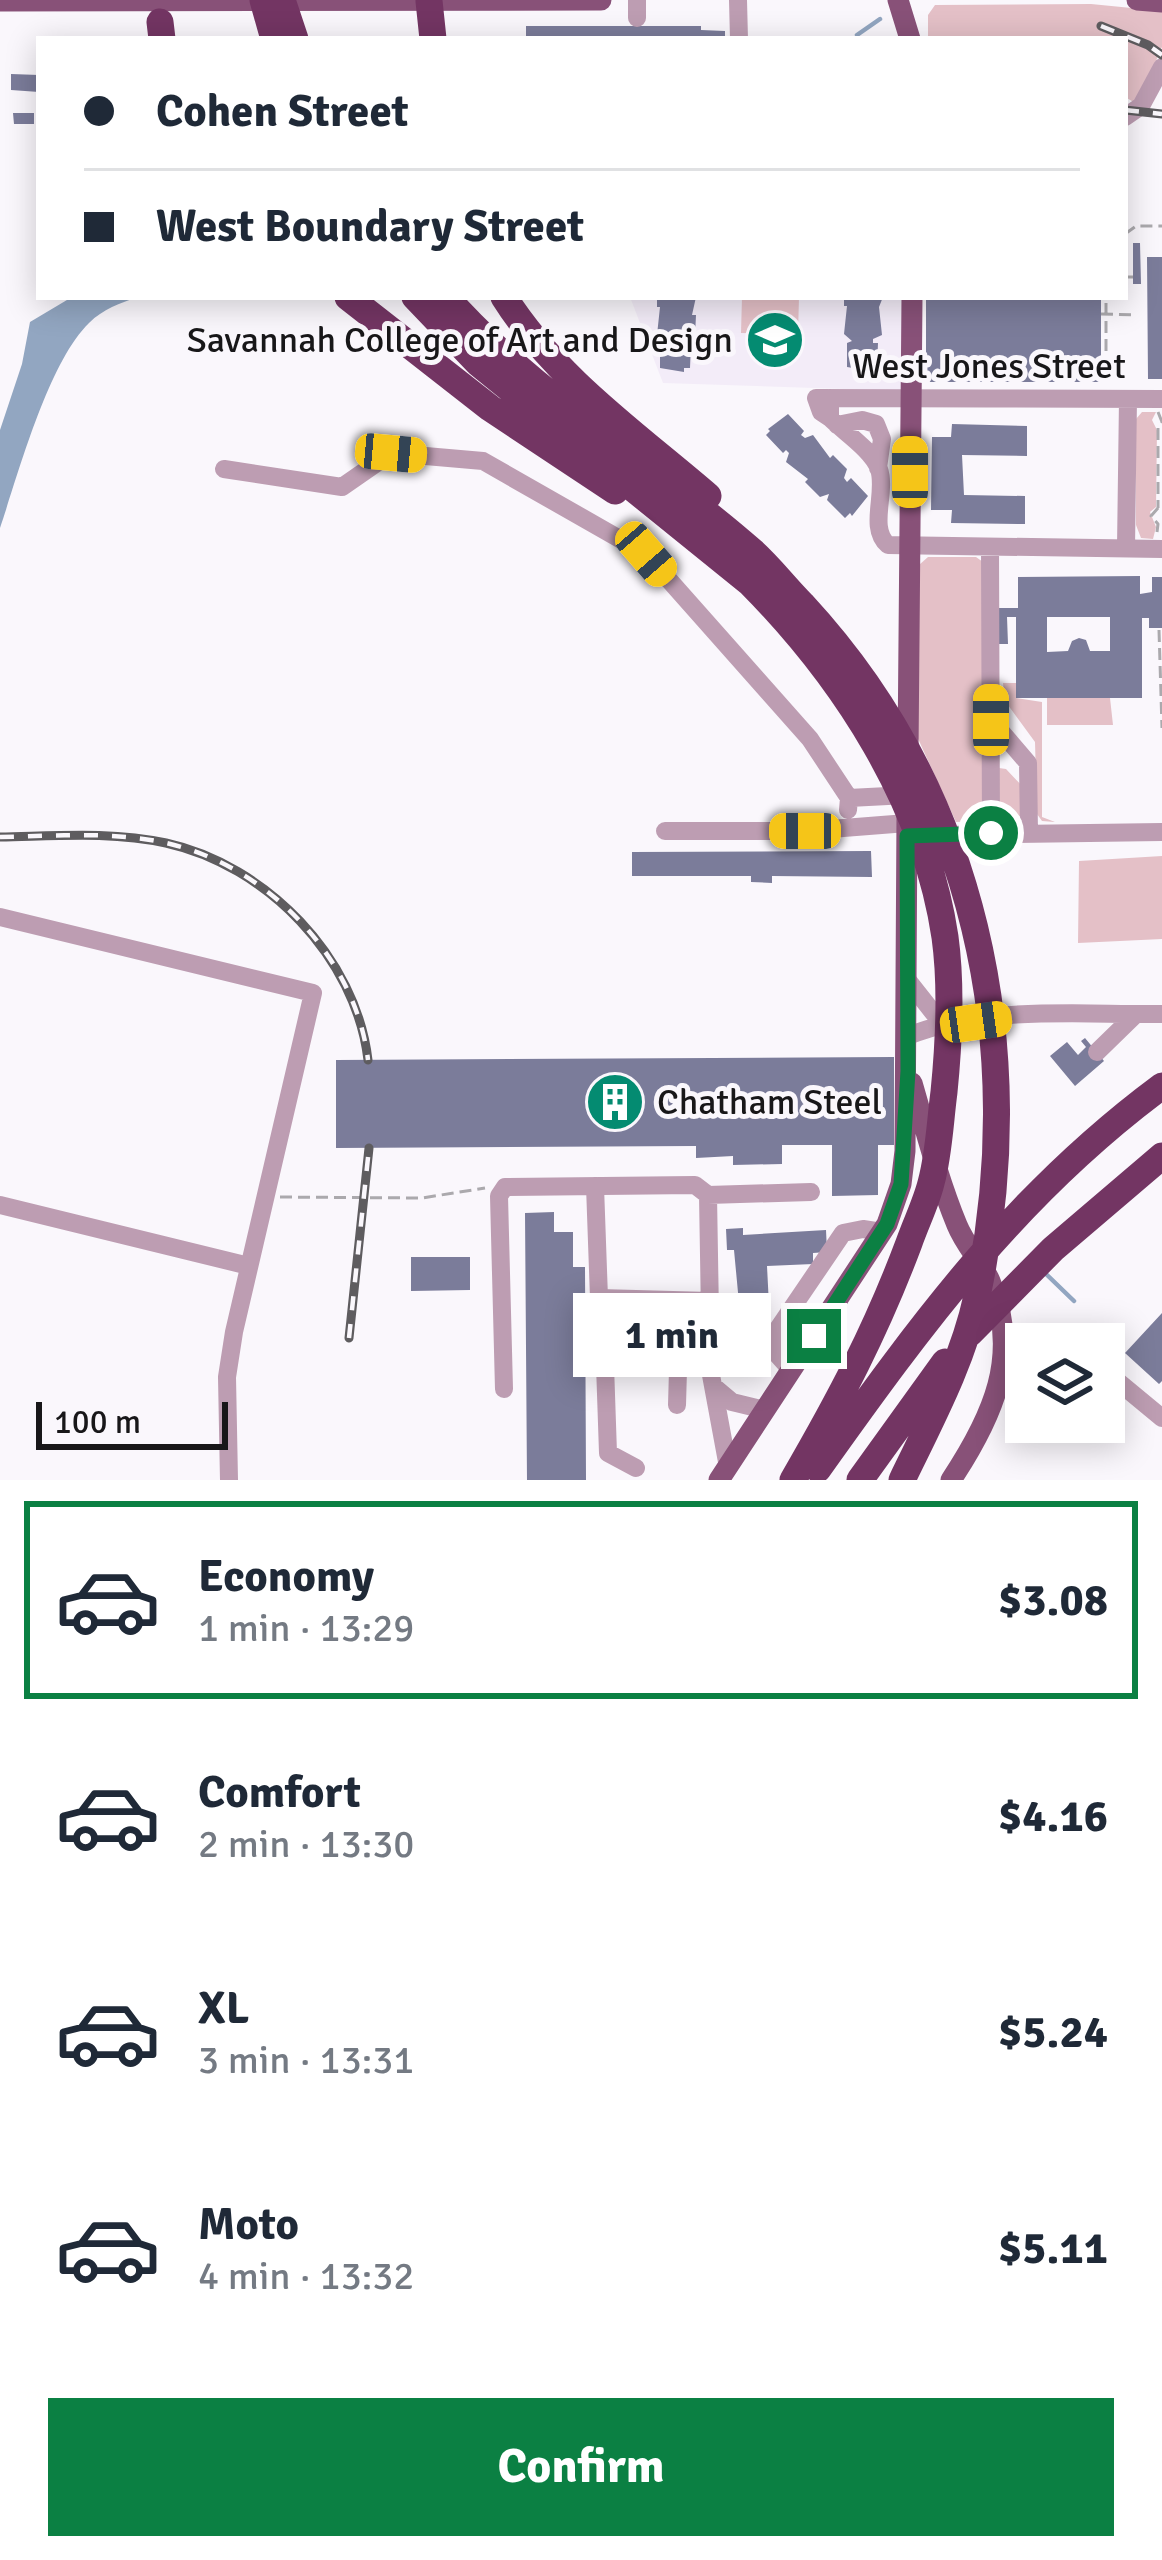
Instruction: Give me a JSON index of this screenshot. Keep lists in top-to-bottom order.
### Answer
{
  "streets": {
    "street": ["West Jones Street"]
  },
  "places": {
    "school or university": ["Savannah College of Art and Design"],
    "building": ["Chatham Steel"]
  },
  "scale_bar": "100 m",
  "page": {
    "banner": ["Cohen Street", "West Boundary Street"],
    "bubble": "1 min",
    "scale": "100 m",
    "list": [
      {
        "name": "Economy",
        "note": "1 min · 13:29",
        "value": "$3.08"
      },
      {
        "name": "Comfort",
        "note": "2 min · 13:30",
        "value": "$4.16"
      },
      {
        "name": "XL",
        "note": "3 min · 13:31",
        "value": "$5.24"
      },
      {
        "name": "Moto",
        "note": "4 min · 13:32",
        "value": "$5.11"
      }
    ],
    "buttons": "Confirm"
  }
}
